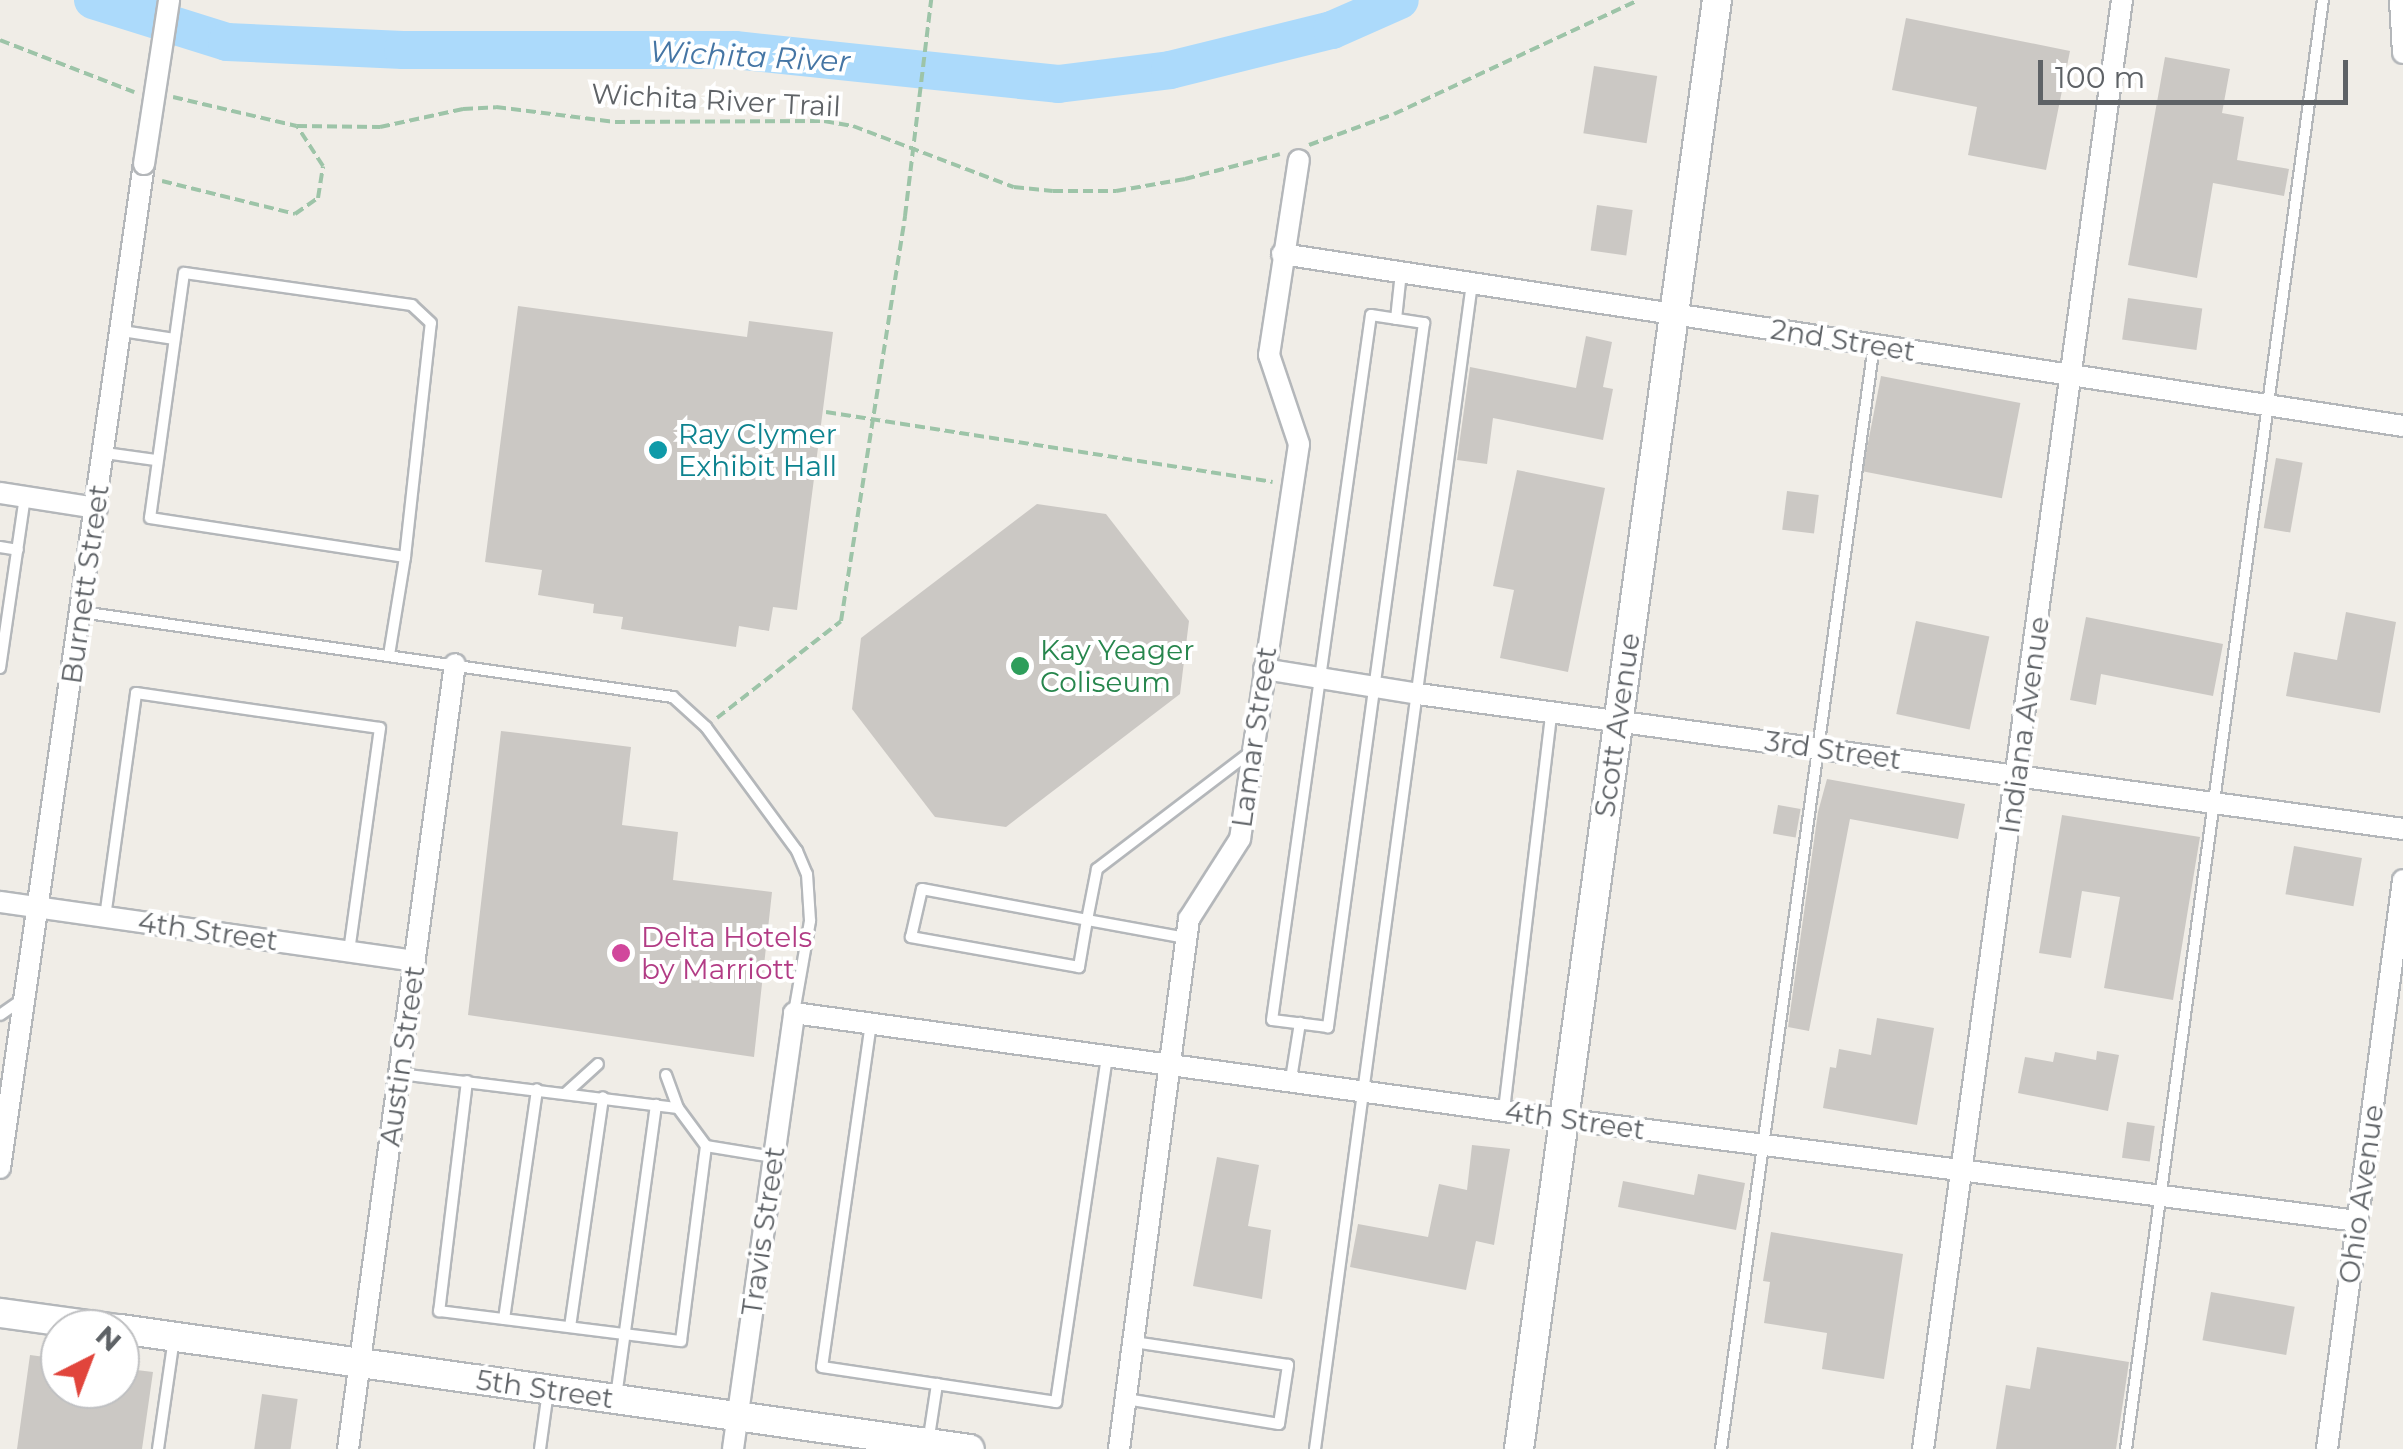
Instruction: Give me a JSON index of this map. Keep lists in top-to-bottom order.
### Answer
{
  "streets": {
    "main road": ["Scott Avenue", "5th Street"],
    "street": [
      "2nd Street",
      "Burnett Street",
      "Indiana Avenue",
      "Lamar Street",
      "3rd Street",
      "4th Street",
      "Austin Street",
      "Ohio Avenue",
      "Travis Street"
    ],
    "path": ["Wichita River Trail"]
  },
  "crossings": [
    ["Wichita River Trail", "Lamar Street"],
    ["2nd Street", "Scott Avenue"],
    ["2nd Street", "Indiana Avenue"],
    ["2nd Street", "Lamar Street"],
    ["Burnett Street", "4th Street"],
    ["Scott Avenue", "3rd Street"],
    ["Scott Avenue", "4th Street"],
    ["Indiana Avenue", "3rd Street"],
    ["Indiana Avenue", "4th Street"],
    ["Lamar Street", "3rd Street"],
    ["Lamar Street", "4th Street"],
    ["4th Street", "Austin Street"],
    ["4th Street", "Ohio Avenue"],
    ["4th Street", "Travis Street"],
    ["Austin Street", "5th Street"],
    ["Travis Street", "5th Street"]
  ],
  "water": ["Wichita River"],
  "places": ["Ray Clymer Exhibit Hall", "Kay Yeager Coliseum", "Delta Hotels by Marriott"],
  "scale_bar": "100 m",
  "north": "top right"
}
